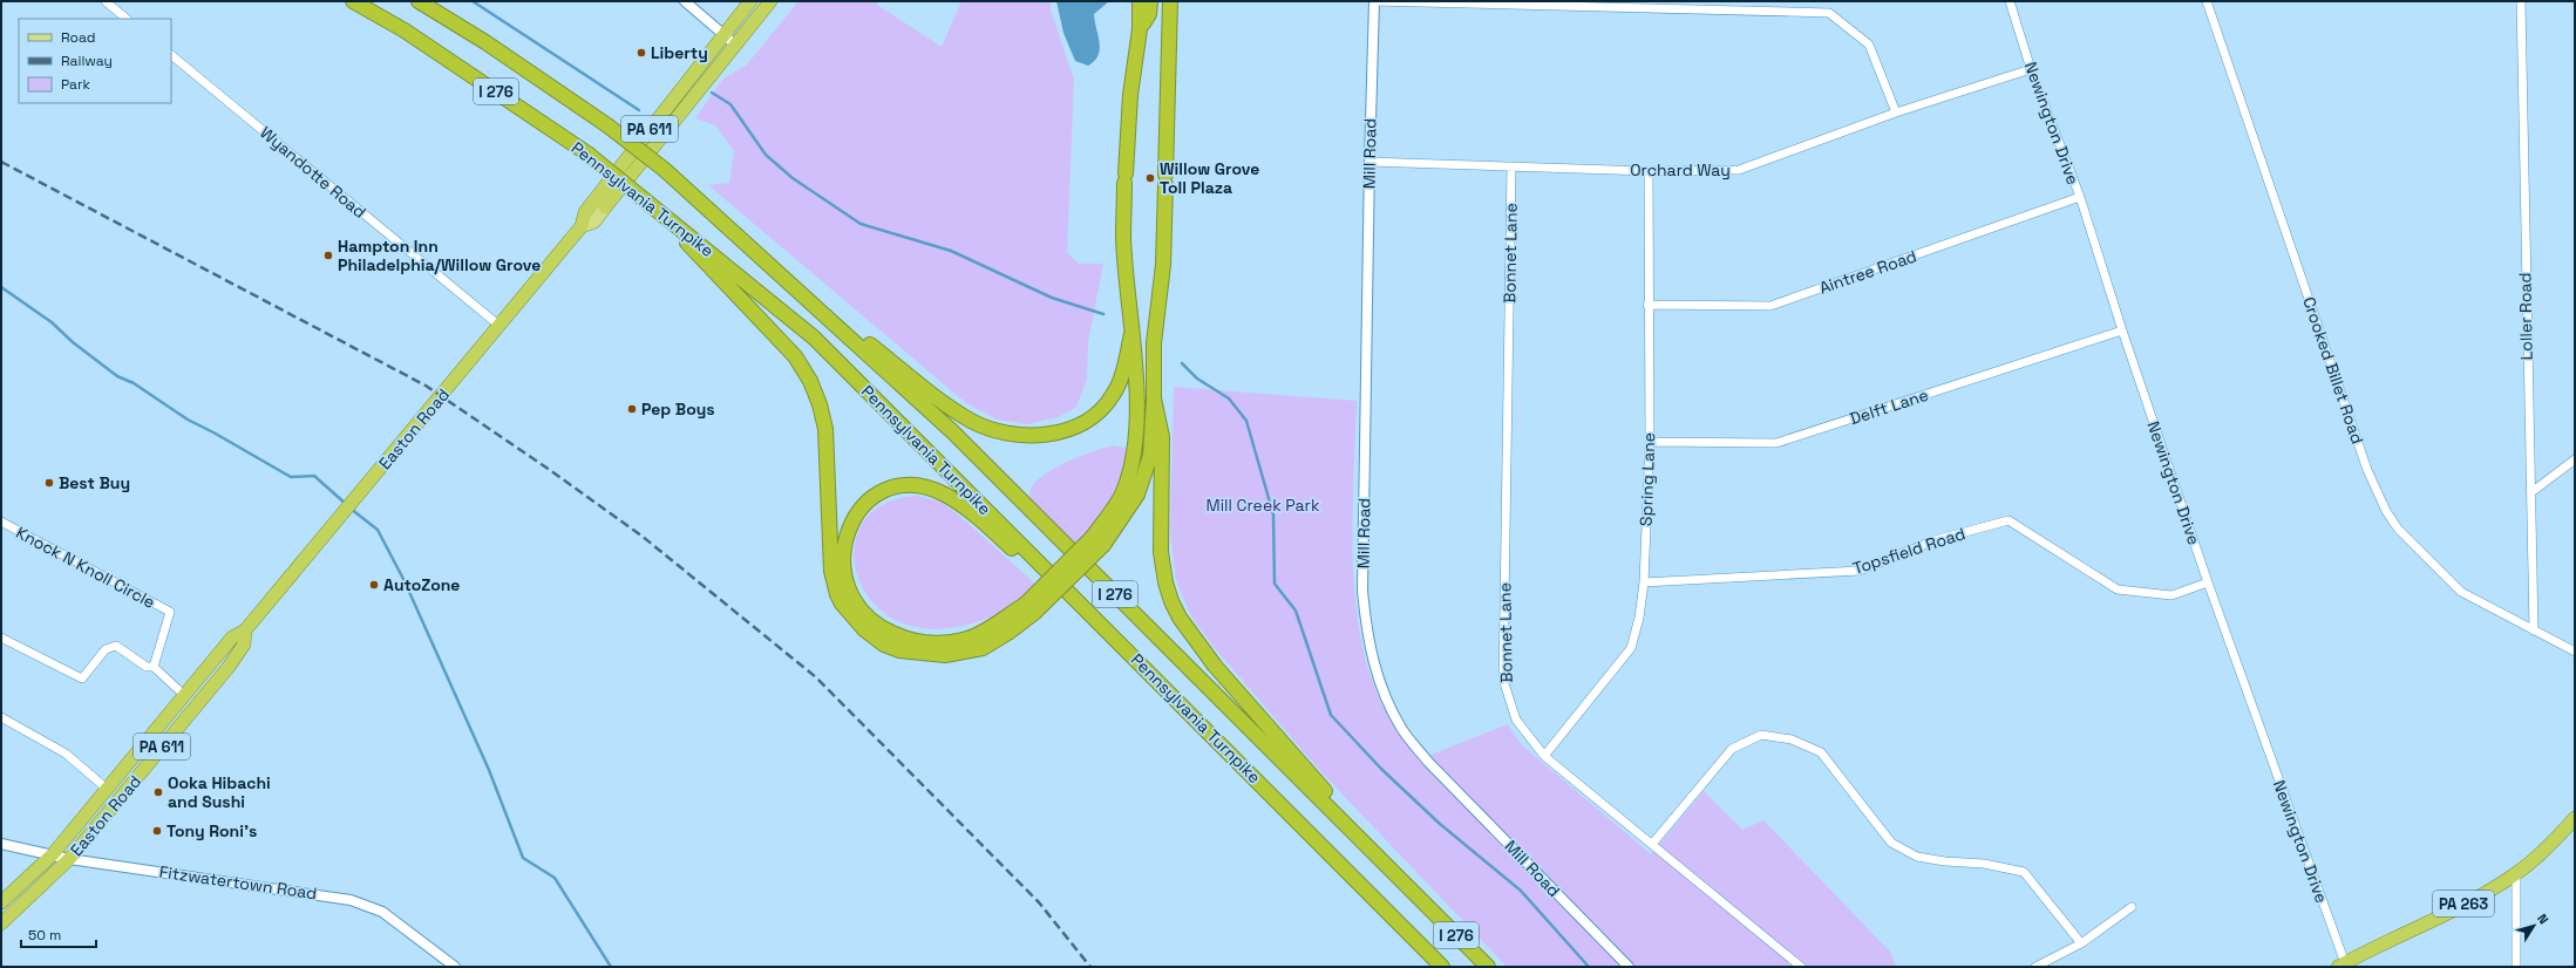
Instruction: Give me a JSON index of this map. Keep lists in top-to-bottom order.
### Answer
{
  "streets": {
    "highway": [
      "I 276",
      "PA 611",
      "Pennsylvania Turnpike",
      "Easton Road",
      "PA 263"
    ],
    "street": [
      "Newington Drive",
      "Mill Road",
      "Orchard Way",
      "Wyandotte Road",
      "Bonnet Lane",
      "Aintree Road",
      "Loller Road",
      "Crooked Billet Road",
      "Delft Lane",
      "Spring Lane",
      "Topsfield Road",
      "Knock N Knoll Circle",
      "Fitzwatertown Road"
    ]
  },
  "crossings": [
    ["Newington Drive", "Orchard Way"],
    ["Newington Drive", "Aintree Road"],
    ["Newington Drive", "Delft Lane"],
    ["Newington Drive", "Topsfield Road"],
    ["Newington Drive", "PA 263"],
    ["Mill Road", "Orchard Way"],
    ["Orchard Way", "Bonnet Lane"],
    ["Orchard Way", "Spring Lane"],
    ["Wyandotte Road", "Easton Road"],
    ["Bonnet Lane", "Spring Lane"],
    ["Aintree Road", "Spring Lane"],
    ["Loller Road", "Crooked Billet Road"],
    ["Delft Lane", "Spring Lane"],
    ["Easton Road", "Fitzwatertown Road"],
    ["Spring Lane", "Topsfield Road"]
  ],
  "parks": ["Mill Creek Park"],
  "places": [
    "Liberty",
    "Willow Grove Toll Plaza",
    "Hampton Inn Philadelphia/Willow Grove",
    "Pep Boys",
    "Best Buy",
    "AutoZone",
    "Ooka Hibachi and Sushi",
    "Tony Roni's"
  ],
  "legend": ["Road", "Railway", "Park"],
  "scale_bar": "50 m",
  "north": "top right"
}
